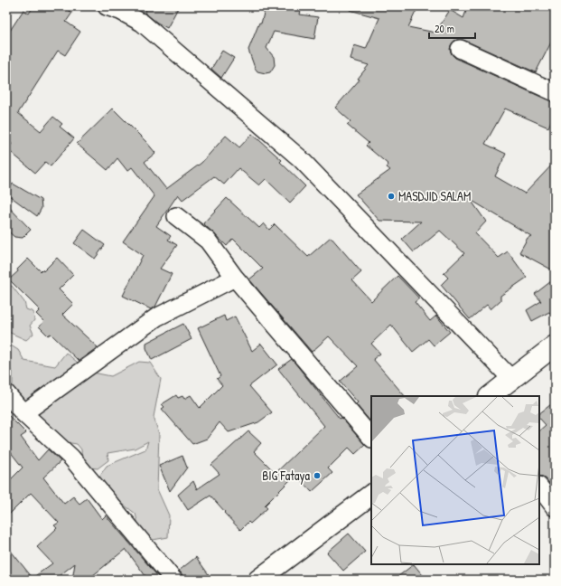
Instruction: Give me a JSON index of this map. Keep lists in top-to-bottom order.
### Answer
{
  "places": ["MASDJID SALAM", "BIG Fataya"],
  "scale_bar": "20 m"
}
